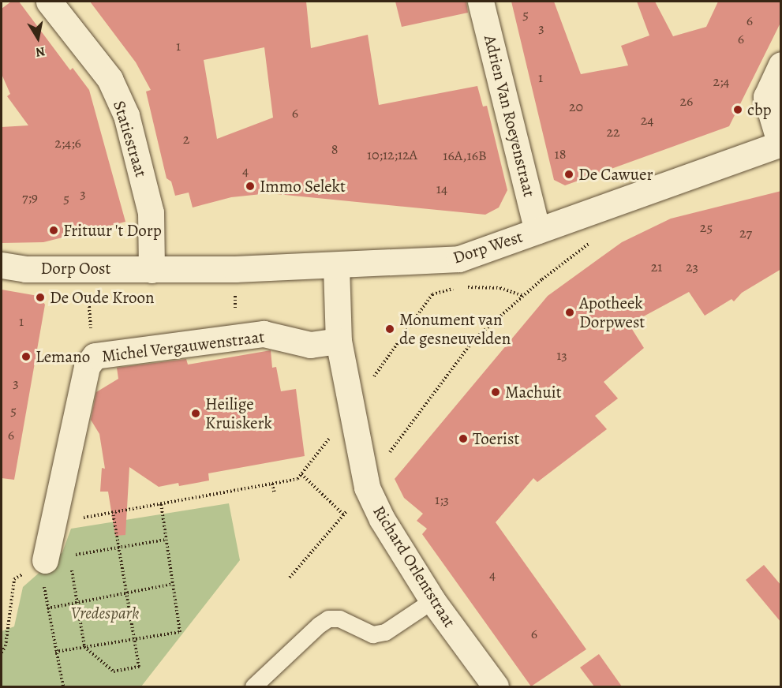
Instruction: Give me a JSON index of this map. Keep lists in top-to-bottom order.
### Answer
{
  "streets": {
    "street": [
      "Adrien Van Roeyenstraat",
      "Statiestraat",
      "Dorp West",
      "Dorp Oost",
      "Michel Vergauwenstraat",
      "Richard Orlentstraat"
    ]
  },
  "crossings": [
    ["Adrien Van Roeyenstraat", "Dorp West"],
    ["Statiestraat", "Dorp West"],
    ["Statiestraat", "Dorp Oost"],
    ["Dorp West", "Dorp Oost"],
    ["Dorp West", "Richard Orlentstraat"],
    ["Michel Vergauwenstraat", "Richard Orlentstraat"]
  ],
  "parks": ["Vredespark"],
  "places": [
    "cbp",
    "De Cawuer",
    "Immo Selekt",
    "Frituur 't Dorp",
    "De Oude Kroon",
    "Apotheek Dorpwest",
    "Monument van de gesneuvelden",
    "Lemano",
    "Machuit",
    "Heilige Kruiskerk",
    "Toerist"
  ],
  "house_numbers": [
    "5",
    "6",
    "3",
    "6",
    "1",
    "1",
    "2;4",
    "26",
    "20",
    "6",
    "24",
    "22",
    "2",
    "2;4;6",
    "8",
    "18",
    "10;12;12A",
    "16A,16B",
    "4",
    "14",
    "3",
    "7;9",
    "5",
    "25",
    "27",
    "21",
    "23",
    "1",
    "13",
    "3",
    "5",
    "6",
    "1;3",
    "4",
    "6"
  ],
  "north": "bottom"
}
